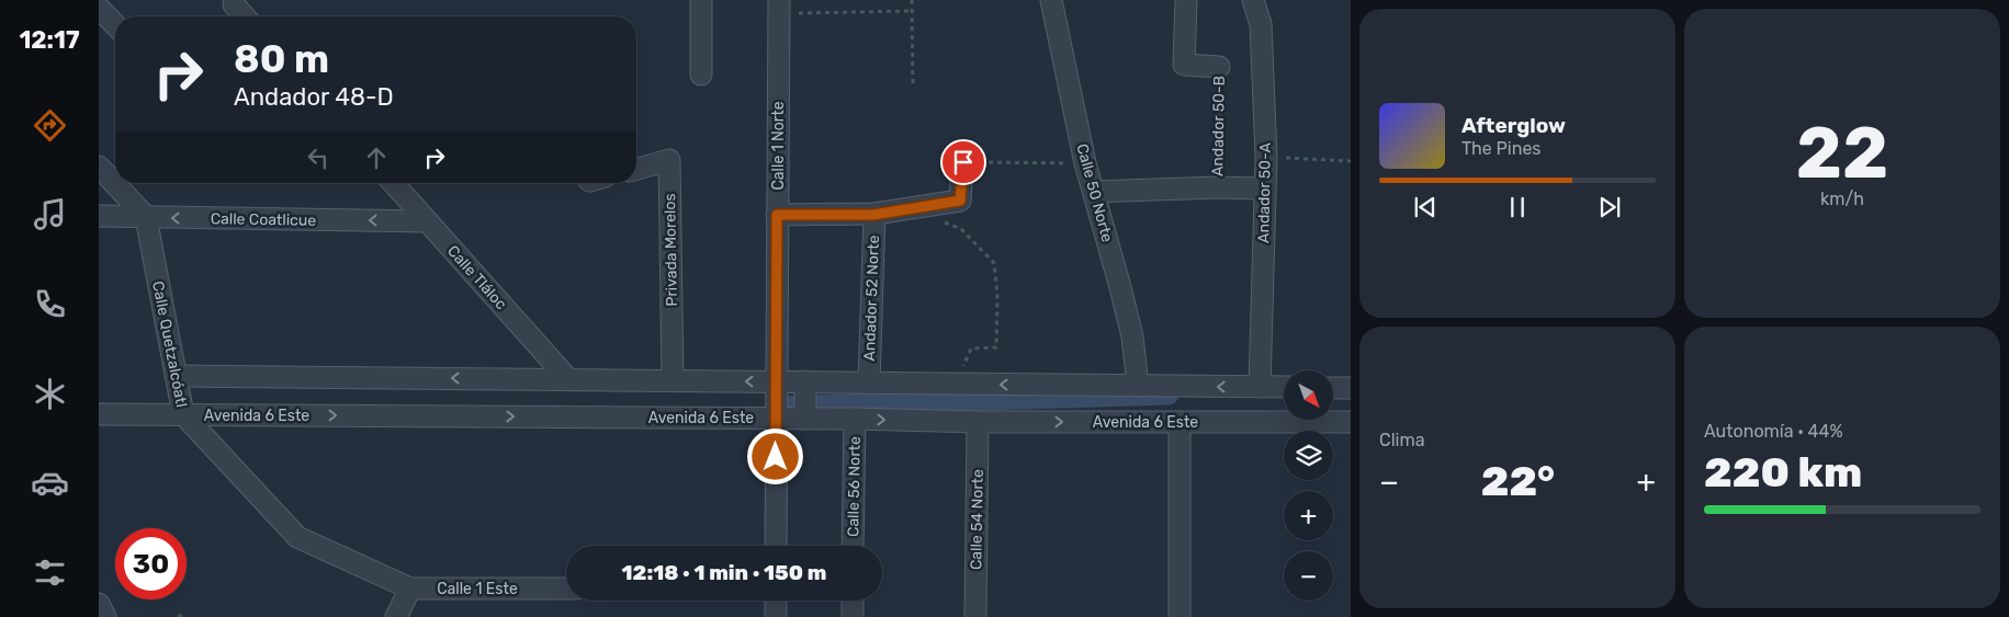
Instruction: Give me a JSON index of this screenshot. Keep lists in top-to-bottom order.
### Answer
{
  "streets": {
    "street": [
      "Andador 50-B",
      "Calle 1 Norte",
      "Calle 50 Norte",
      "Andador 50-A",
      "Calle Coatlicue",
      "Privada Morelos",
      "Calle Tláloc",
      "Andador 52 Norte",
      "Calle Quetzalcóatl",
      "Avenida 6 Este",
      "Calle 56 Norte",
      "Calle 54 Norte",
      "Calle 1 Este"
    ]
  },
  "crossings": [
    ["Calle 1 Norte", "Avenida 6 Este"],
    ["Calle Coatlicue", "Calle Tláloc"],
    ["Calle Coatlicue", "Calle Quetzalcóatl"],
    ["Calle Quetzalcóatl", "Avenida 6 Este"],
    ["Calle Quetzalcóatl", "Calle 1 Este"],
    ["Avenida 6 Este", "Calle 56 Norte"],
    ["Avenida 6 Este", "Calle 54 Norte"]
  ],
  "north": "bottom right",
  "page": {
    "tabs": "12:17",
    "tile": [
      ["22", "km/h"],
      "Clima",
      ["Autonomía · 44%", "220 km"]
    ],
    "turn": ["80 m", "Andador 48-D"],
    "song": ["Afterglow", "The Pines"],
    "map_buttons": ["+", "−"],
    "heat": ["−", "22°", "+"],
    "limit": "30",
    "trip": "12:18 · 1 min · 150 m"
  }
}
